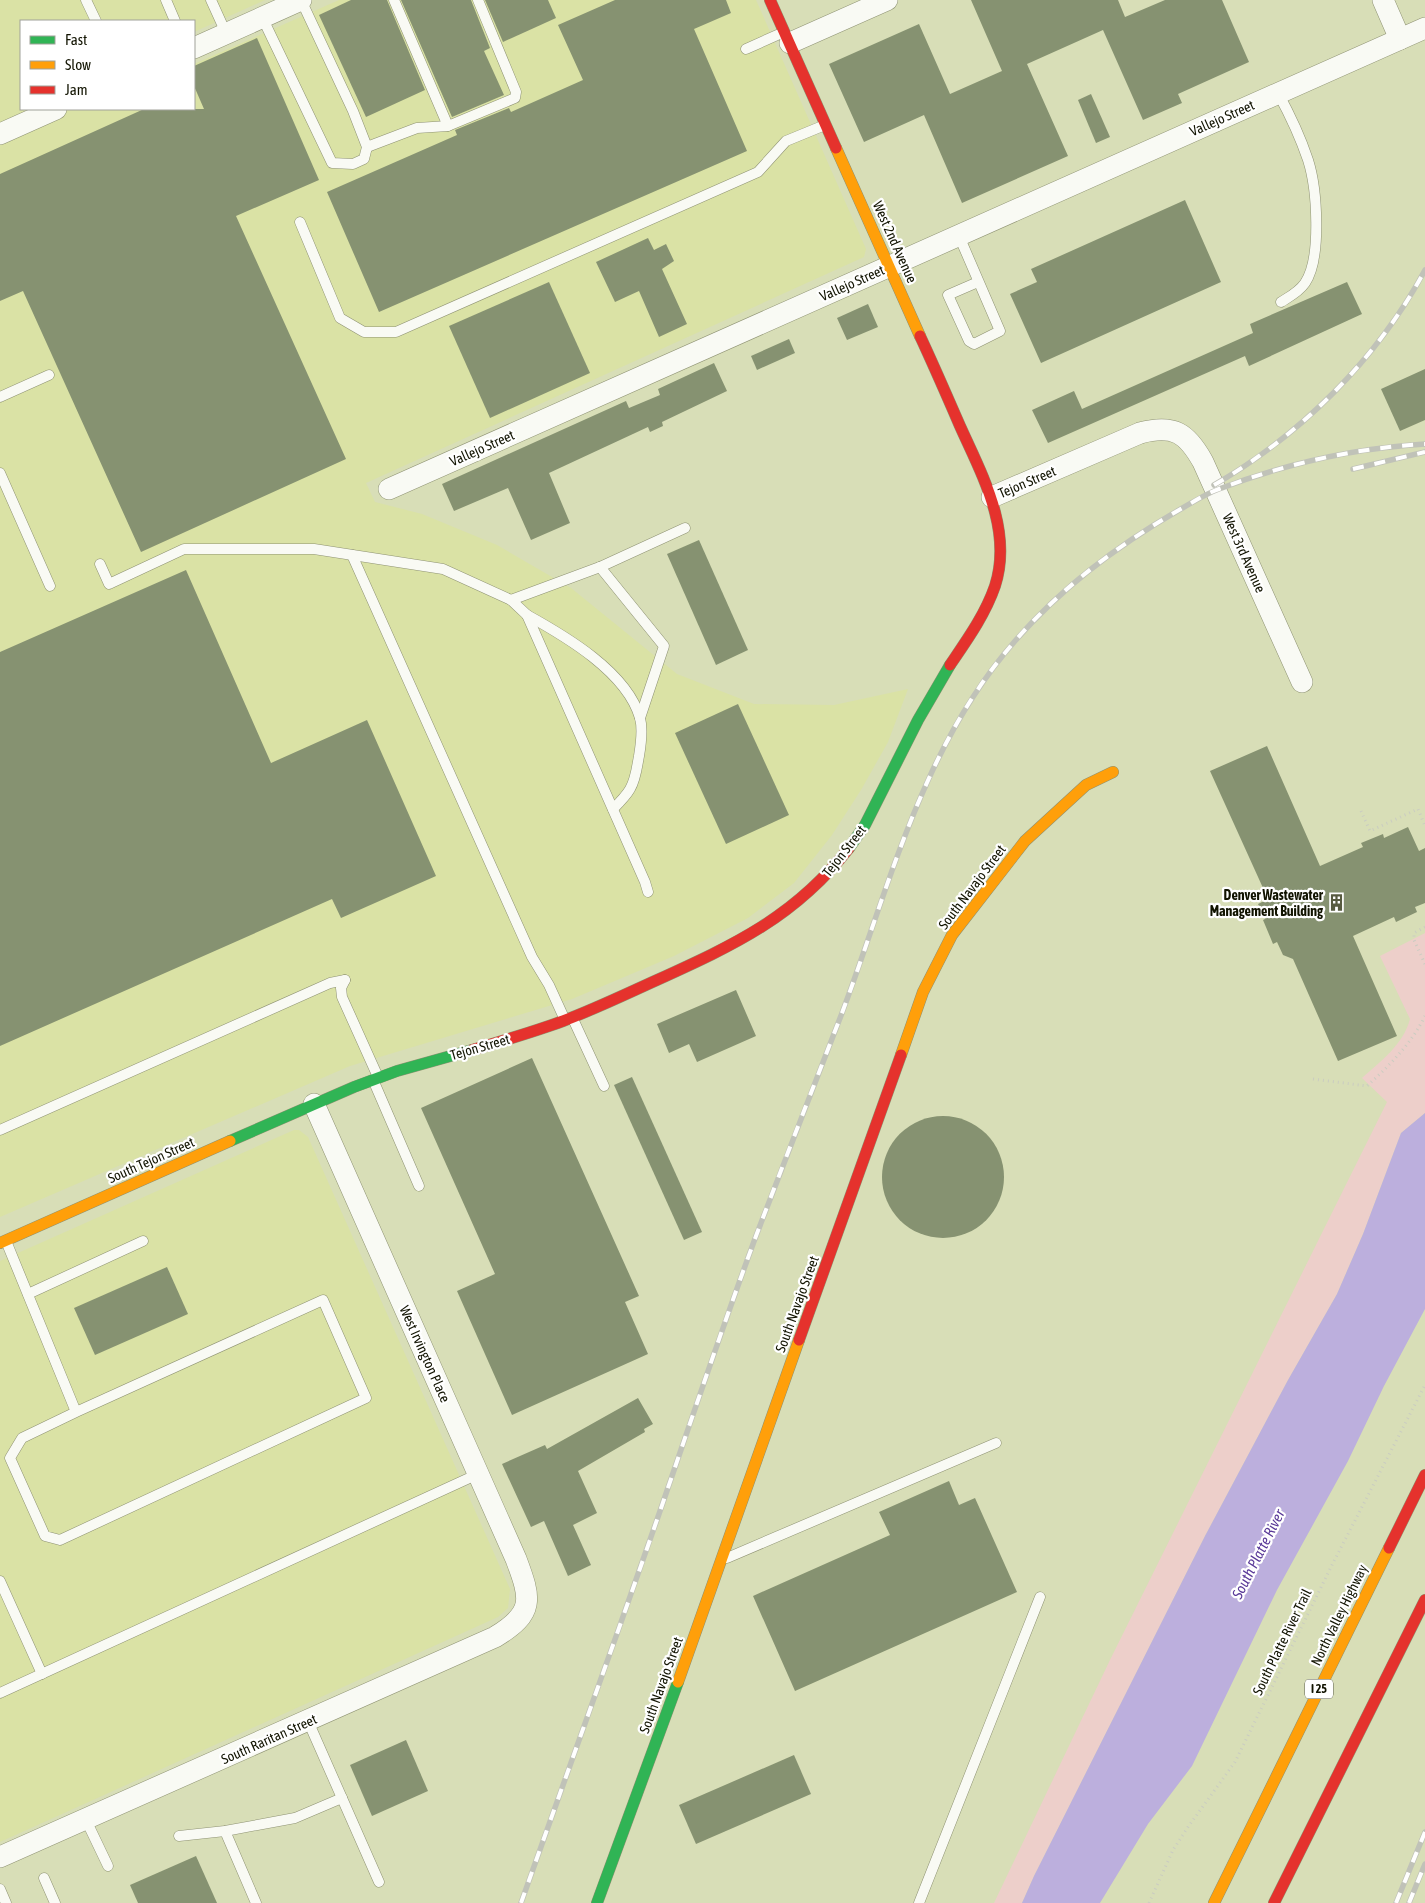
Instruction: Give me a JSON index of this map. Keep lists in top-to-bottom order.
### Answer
{
  "streets": {
    "main road": [
      "West 2nd Avenue",
      "Tejon Street",
      "South Navajo Street",
      "South Tejon Street",
      "North Valley Highway",
      "I 25"
    ],
    "street": [
      "Vallejo Street",
      "West 3rd Avenue",
      "West Irvington Place",
      "South Raritan Street"
    ],
    "path": ["South Platte River Trail"]
  },
  "crossings": [
    ["Vallejo Street", "West 2nd Avenue"],
    ["West 2nd Avenue", "Tejon Street"],
    ["Tejon Street", "West 3rd Avenue"],
    ["Tejon Street", "South Tejon Street"],
    ["Tejon Street", "West Irvington Place"],
    ["South Tejon Street", "West Irvington Place"],
    ["West Irvington Place", "South Raritan Street"]
  ],
  "water": ["South Platte River"],
  "places": {
    "building": ["Denver Wastewater Management Building"]
  },
  "legend": ["Fast", "Slow", "Jam"]
}
